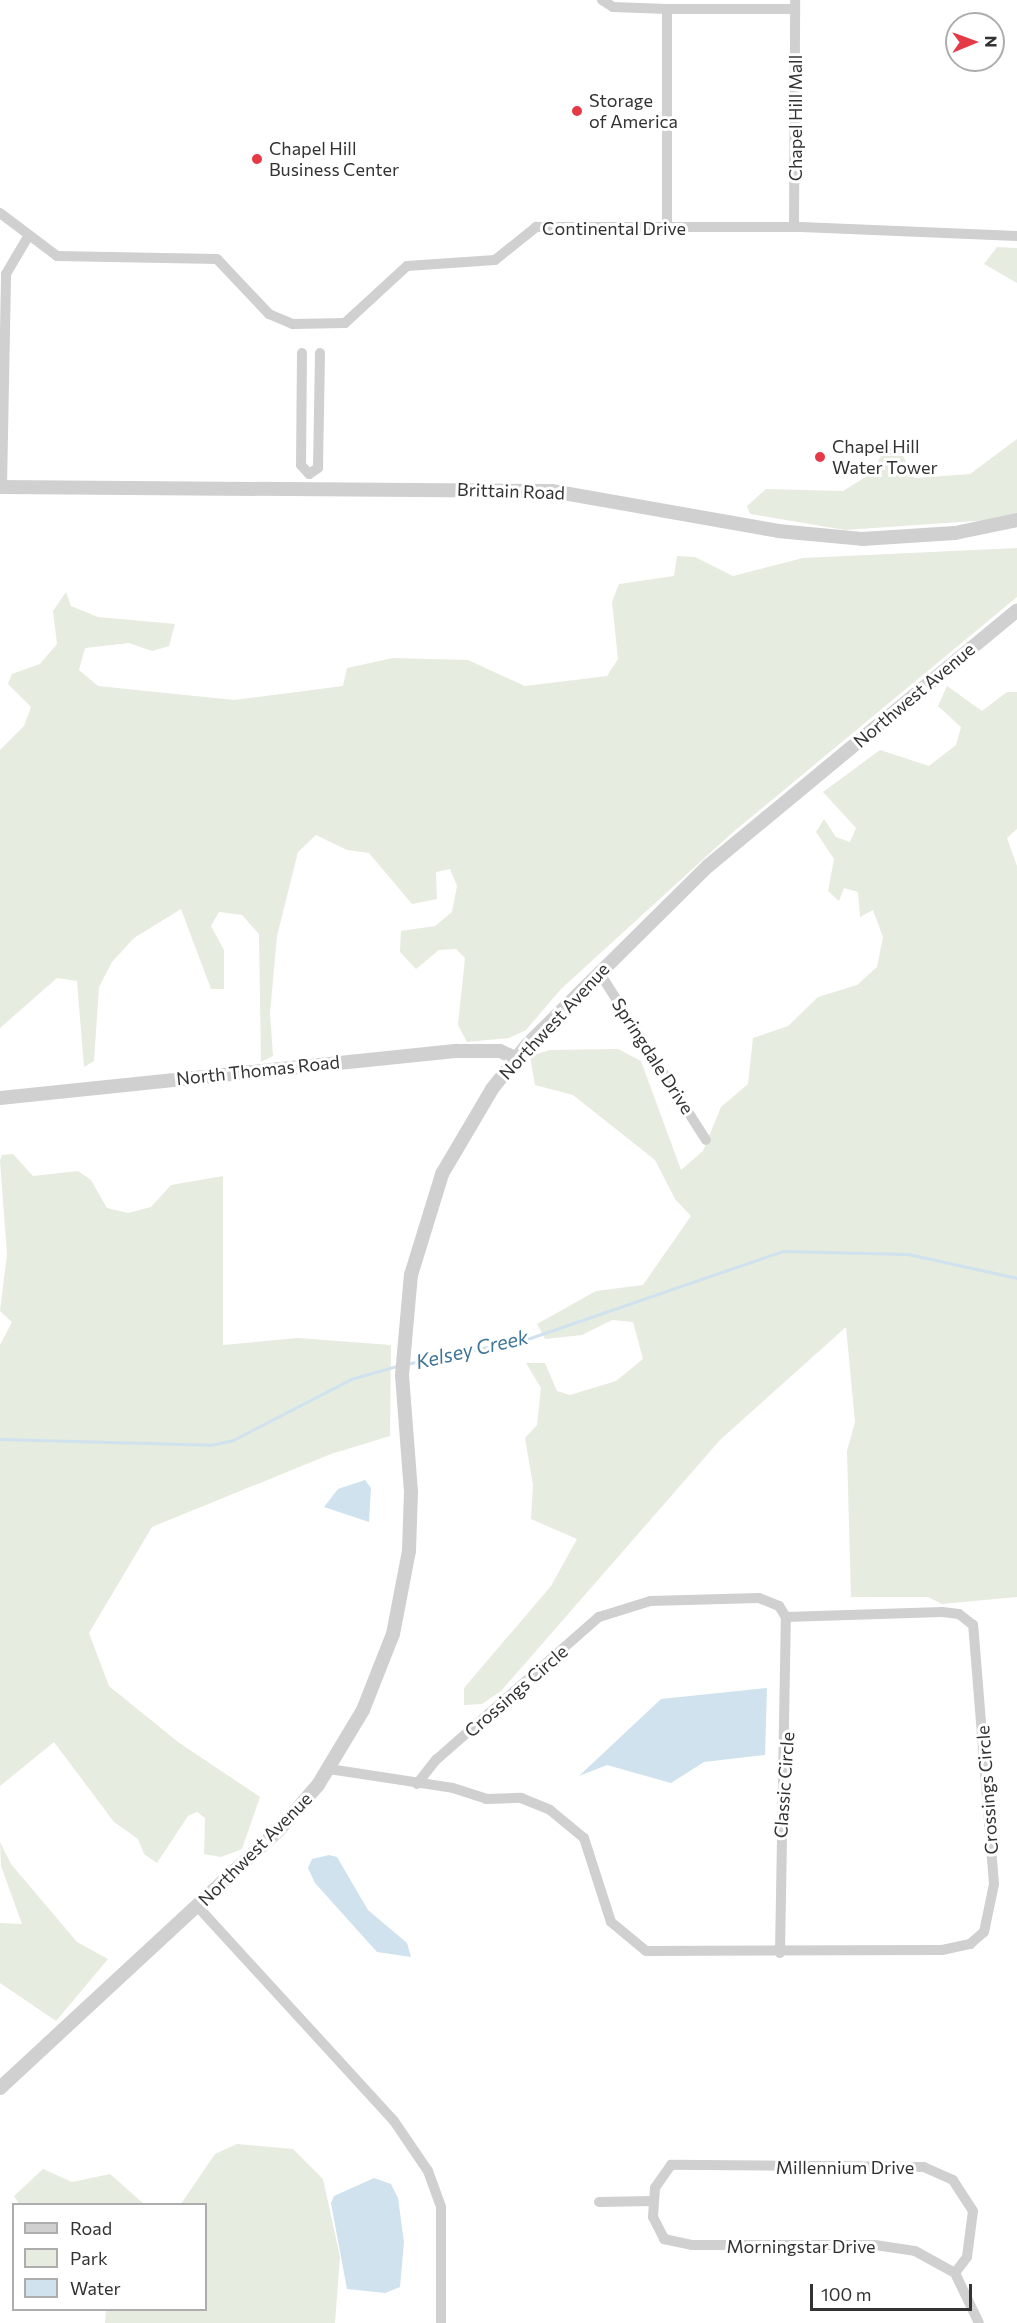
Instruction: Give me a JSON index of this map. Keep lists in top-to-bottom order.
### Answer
{
  "streets": {
    "street": [
      "Chapel Hill Mall",
      "Continental Drive",
      "Brittain Road",
      "Northwest Avenue",
      "Springdale Drive",
      "North Thomas Road",
      "Crossings Circle",
      "Classic Circle",
      "Millennium Drive",
      "Morningstar Drive"
    ]
  },
  "crossings": [
    ["Chapel Hill Mall", "Continental Drive"],
    ["Northwest Avenue", "Springdale Drive"],
    ["Northwest Avenue", "North Thomas Road"],
    ["Northwest Avenue", "Crossings Circle"],
    ["Crossings Circle", "Classic Circle"],
    ["Millennium Drive", "Morningstar Drive"]
  ],
  "water": ["Kelsey Creek"],
  "places": ["Storage of America", "Chapel Hill Business Center", "Chapel Hill Water Tower"],
  "legend": ["Road", "Park", "Water"],
  "scale_bar": "100 m",
  "north": "right"
}
